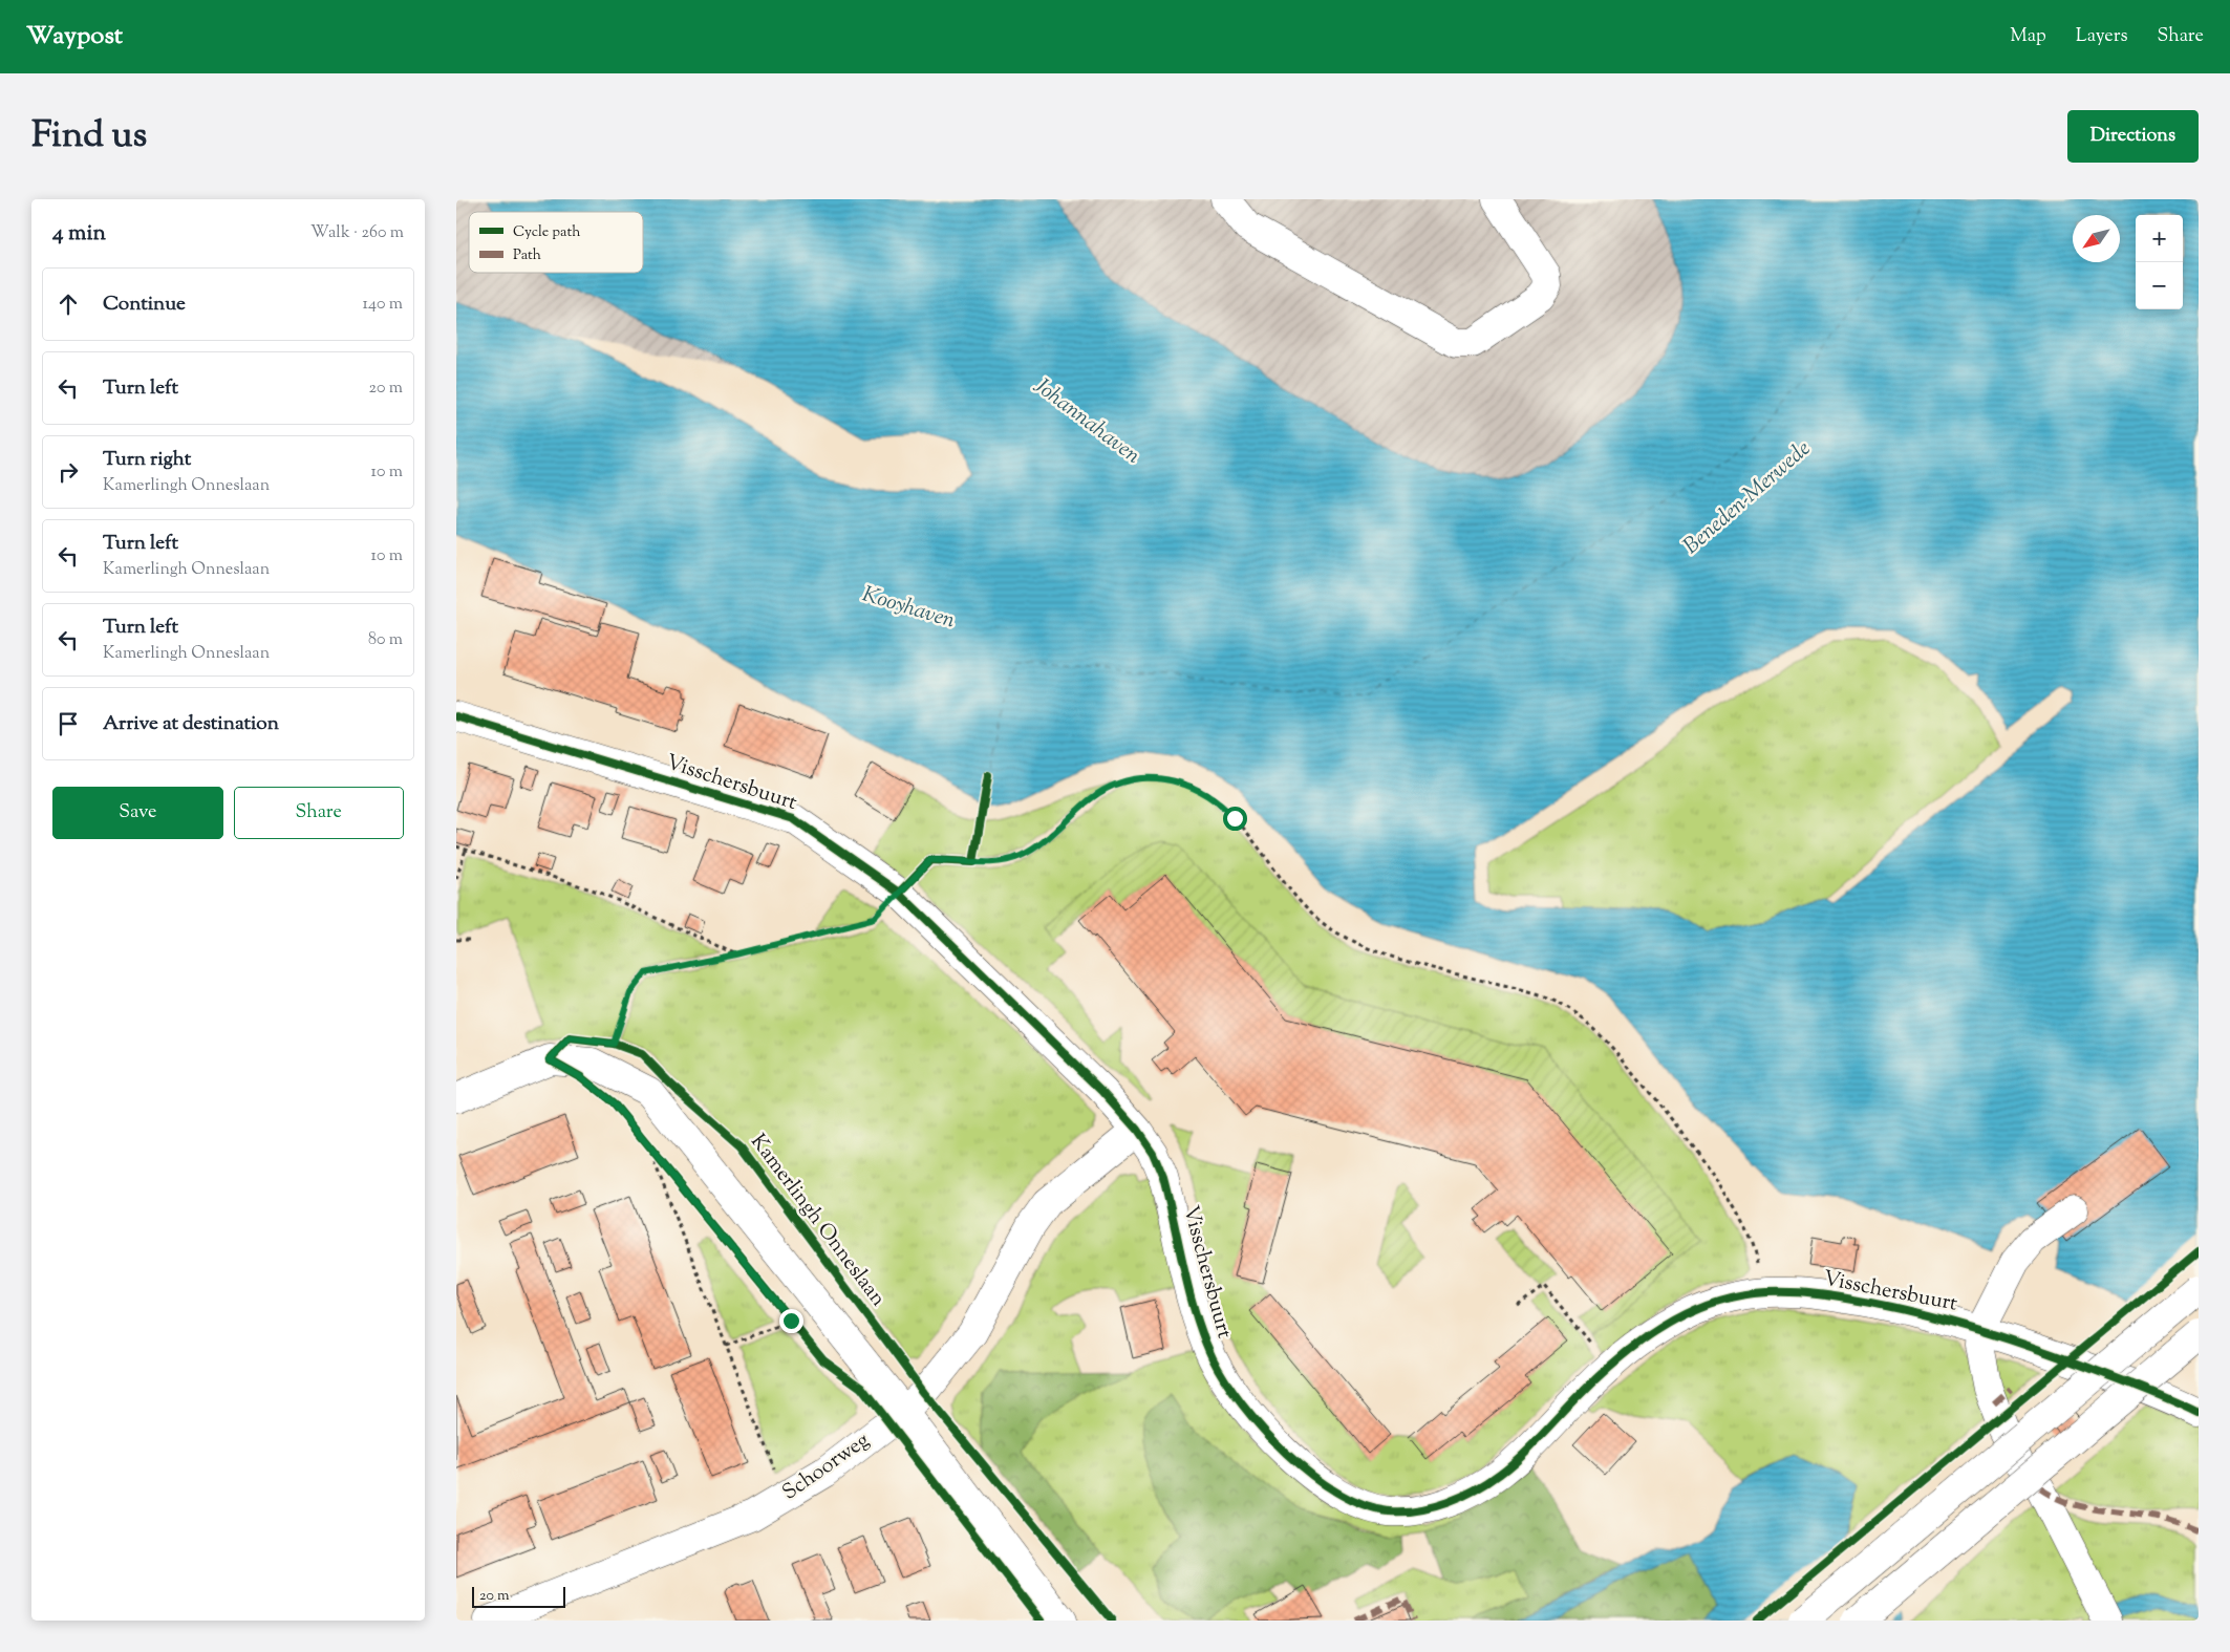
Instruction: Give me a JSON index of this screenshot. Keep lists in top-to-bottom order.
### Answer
{
  "streets": {
    "street": ["Visschersbuurt", "Schoorweg"],
    "cycle path": ["Kamerlingh Onneslaan"]
  },
  "crossings": [
    ["Visschersbuurt", "Schoorweg"]
  ],
  "water": ["Johannahaven", "Beneden-Merwede", "Kooyhaven"],
  "legend": ["Cycle path", "Path"],
  "scale_bar": "20 m",
  "north": "bottom left",
  "page": {
    "header": "Waypost",
    "nav": ["Map", "Layers", "Share"],
    "title": "Find us",
    "buttons": [
      "Directions",
      ["Save", "Share"]
    ],
    "heading": ["4 min", "Walk · 260 m"],
    "map_buttons": ["+", "−"],
    "list": [
      ["Continue", "140 m"],
      ["Turn left", "20 m"],
      ["Turn right", "Kamerlingh Onneslaan", "10 m"],
      ["Turn left", "Kamerlingh Onneslaan", "10 m"],
      ["Turn left", "Kamerlingh Onneslaan", "80 m"],
      "Arrive at destination"
    ],
    "scale": "20 m"
  }
}
